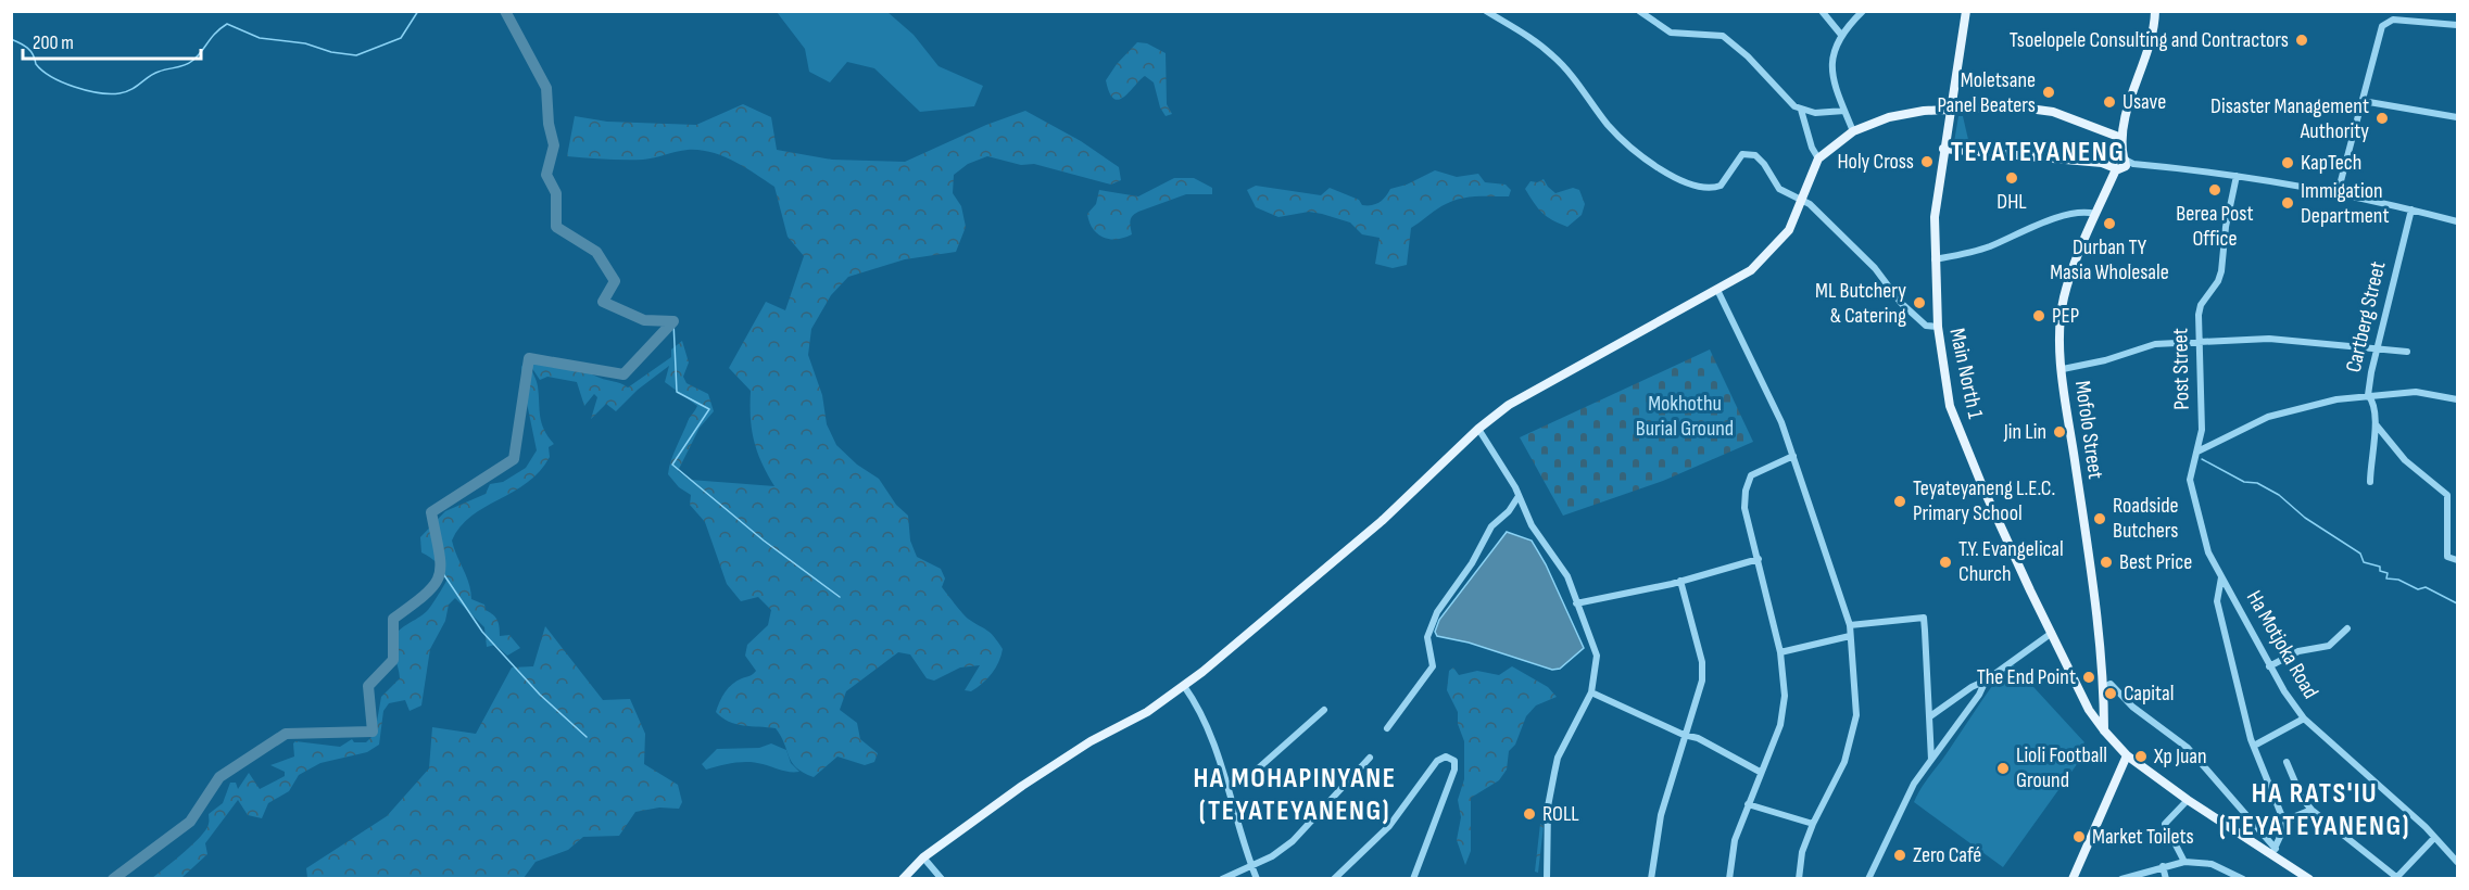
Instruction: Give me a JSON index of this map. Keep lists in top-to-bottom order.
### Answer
{
  "streets": {
    "main road": ["Main North 1", "Mofolo Street"],
    "street": ["Cartberg Street", "Post Street", "Ha Motjoka Road"]
  },
  "crossings": [
    ["Post Street", "Ha Motjoka Road"],
    ["Main North 1", "Mofolo Street"]
  ],
  "districts": ["TEYATEYANENG", "HA MOHAPINYANE (TEYATEYANENG)", "HA RATS'IU (TEYATEYANENG)"],
  "parks": ["Mokhothu Burial Ground"],
  "places": [
    "Tsoelopele Consulting and Contractors",
    "Moletsane Panel Beaters",
    "Usave",
    "Disaster Management Authority",
    "Holy Cross",
    "KapTech",
    "DHL",
    "Berea Post Office",
    "Immigation Department",
    "Durban TY Masia Wholesale",
    "ML Butchery & Catering",
    "PEP",
    "Jin Lin",
    "Teyateyaneng L.E.C. Primary School",
    "Roadside Butchers",
    "T.Y. Evangelical Church",
    "Best Price",
    "The End Point",
    "Capital",
    "Xp Juan",
    "Lioli Football Ground",
    "ROLL",
    "Market Toilets",
    "Zero Café"
  ],
  "scale_bar": "200 m"
}
